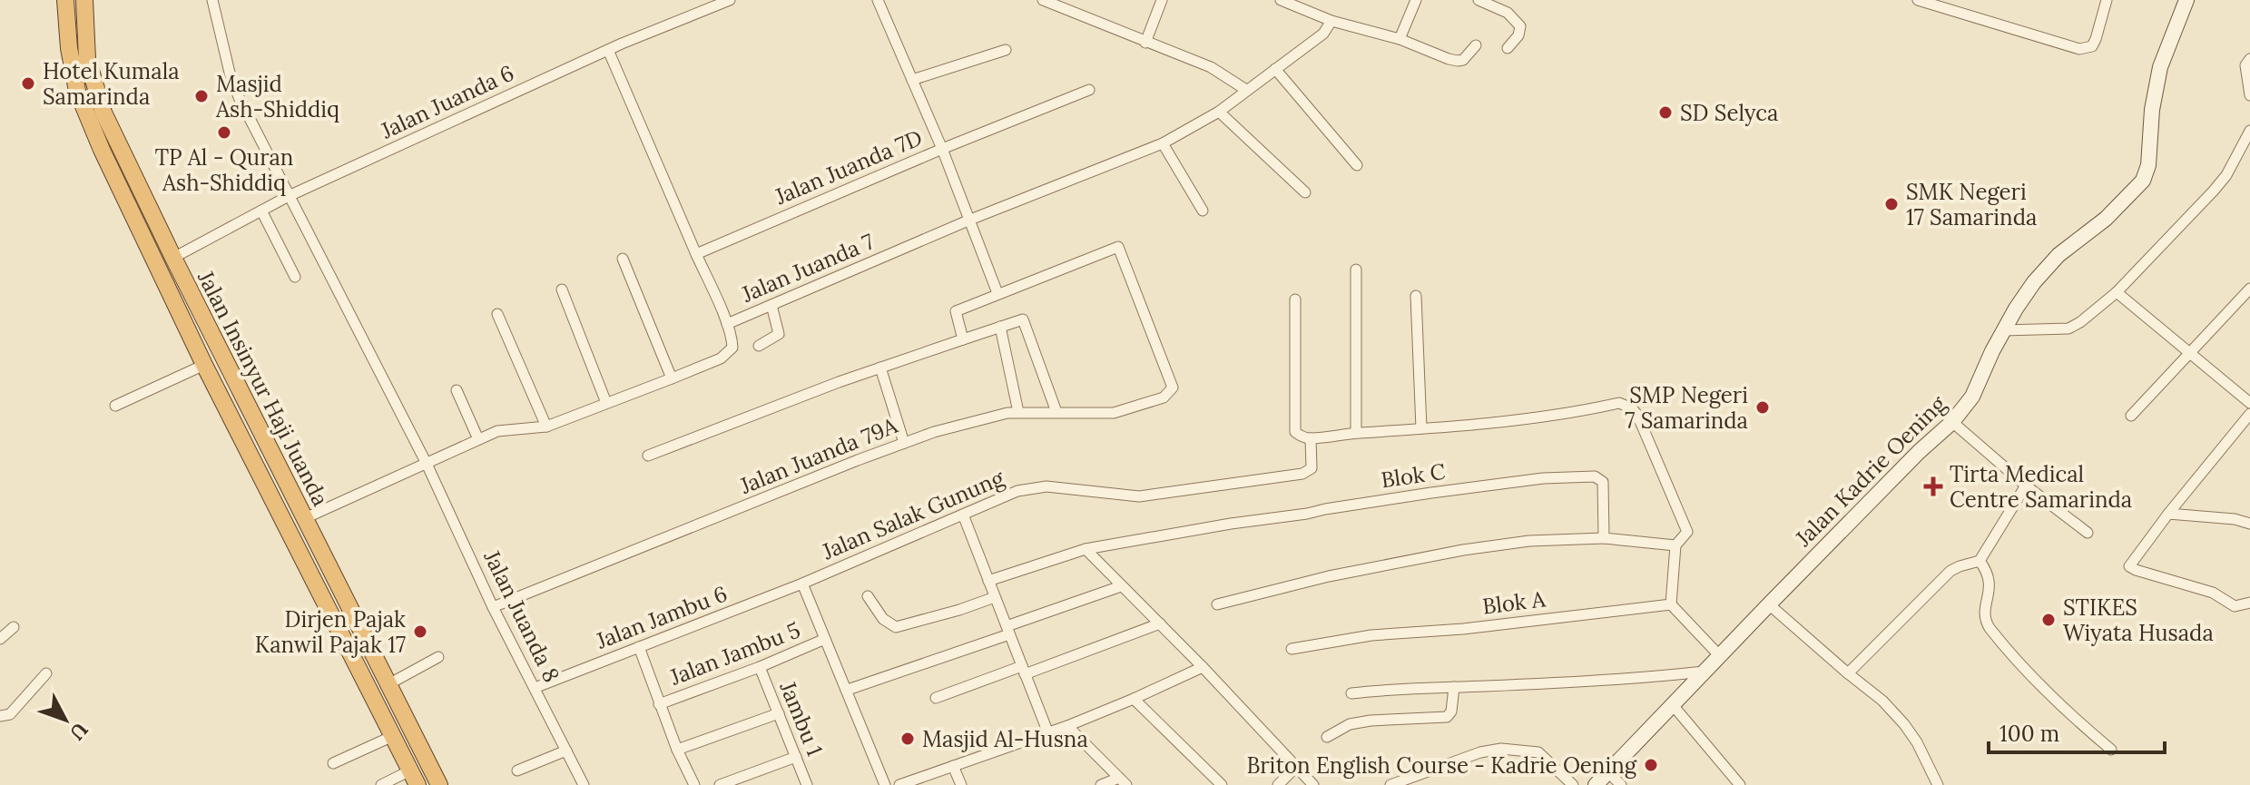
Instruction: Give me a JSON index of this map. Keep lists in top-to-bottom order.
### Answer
{
  "streets": {
    "highway": ["Jalan Insinyur Haji Juanda"],
    "main road": ["Jalan Kadrie Oening"],
    "street": [
      "Jalan Juanda 6",
      "Jalan Juanda 7D",
      "Jalan Juanda 7",
      "Jalan Juanda 79A",
      "Blok C",
      "Jalan Salak Gunung",
      "Blok A",
      "Jalan Juanda 8",
      "Jalan Jambu 6",
      "Jalan Jambu 5",
      "Jambu 1"
    ]
  },
  "crossings": [
    ["Jalan Juanda 6", "Jalan Insinyur Haji Juanda"],
    ["Jalan Juanda 7", "Jalan Insinyur Haji Juanda"],
    ["Jalan Juanda 7", "Jalan Juanda 8"],
    ["Jalan Juanda 79A", "Jalan Juanda 8"],
    ["Jalan Salak Gunung", "Jalan Jambu 6"],
    ["Jalan Juanda 8", "Jalan Jambu 6"],
    ["Jalan Jambu 5", "Jambu 1"]
  ],
  "places": {
    "other": [
      "Hotel Kumala Samarinda",
      "Masjid Ash-Shiddiq",
      "SD Selyca",
      "TP Al - Quran Ash-Shiddiq",
      "SMK Negeri 17 Samarinda",
      "SMP Negeri 7 Samarinda",
      "STIKES Wiyata Husada",
      "Dirjen Pajak Kanwil Pajak 17",
      "Masjid Al-Husna",
      "Briton English Course - Kadrie Oening"
    ],
    "health": ["Tirta Medical Centre Samarinda"]
  },
  "scale_bar": "100 m",
  "north": "bottom right"
}
